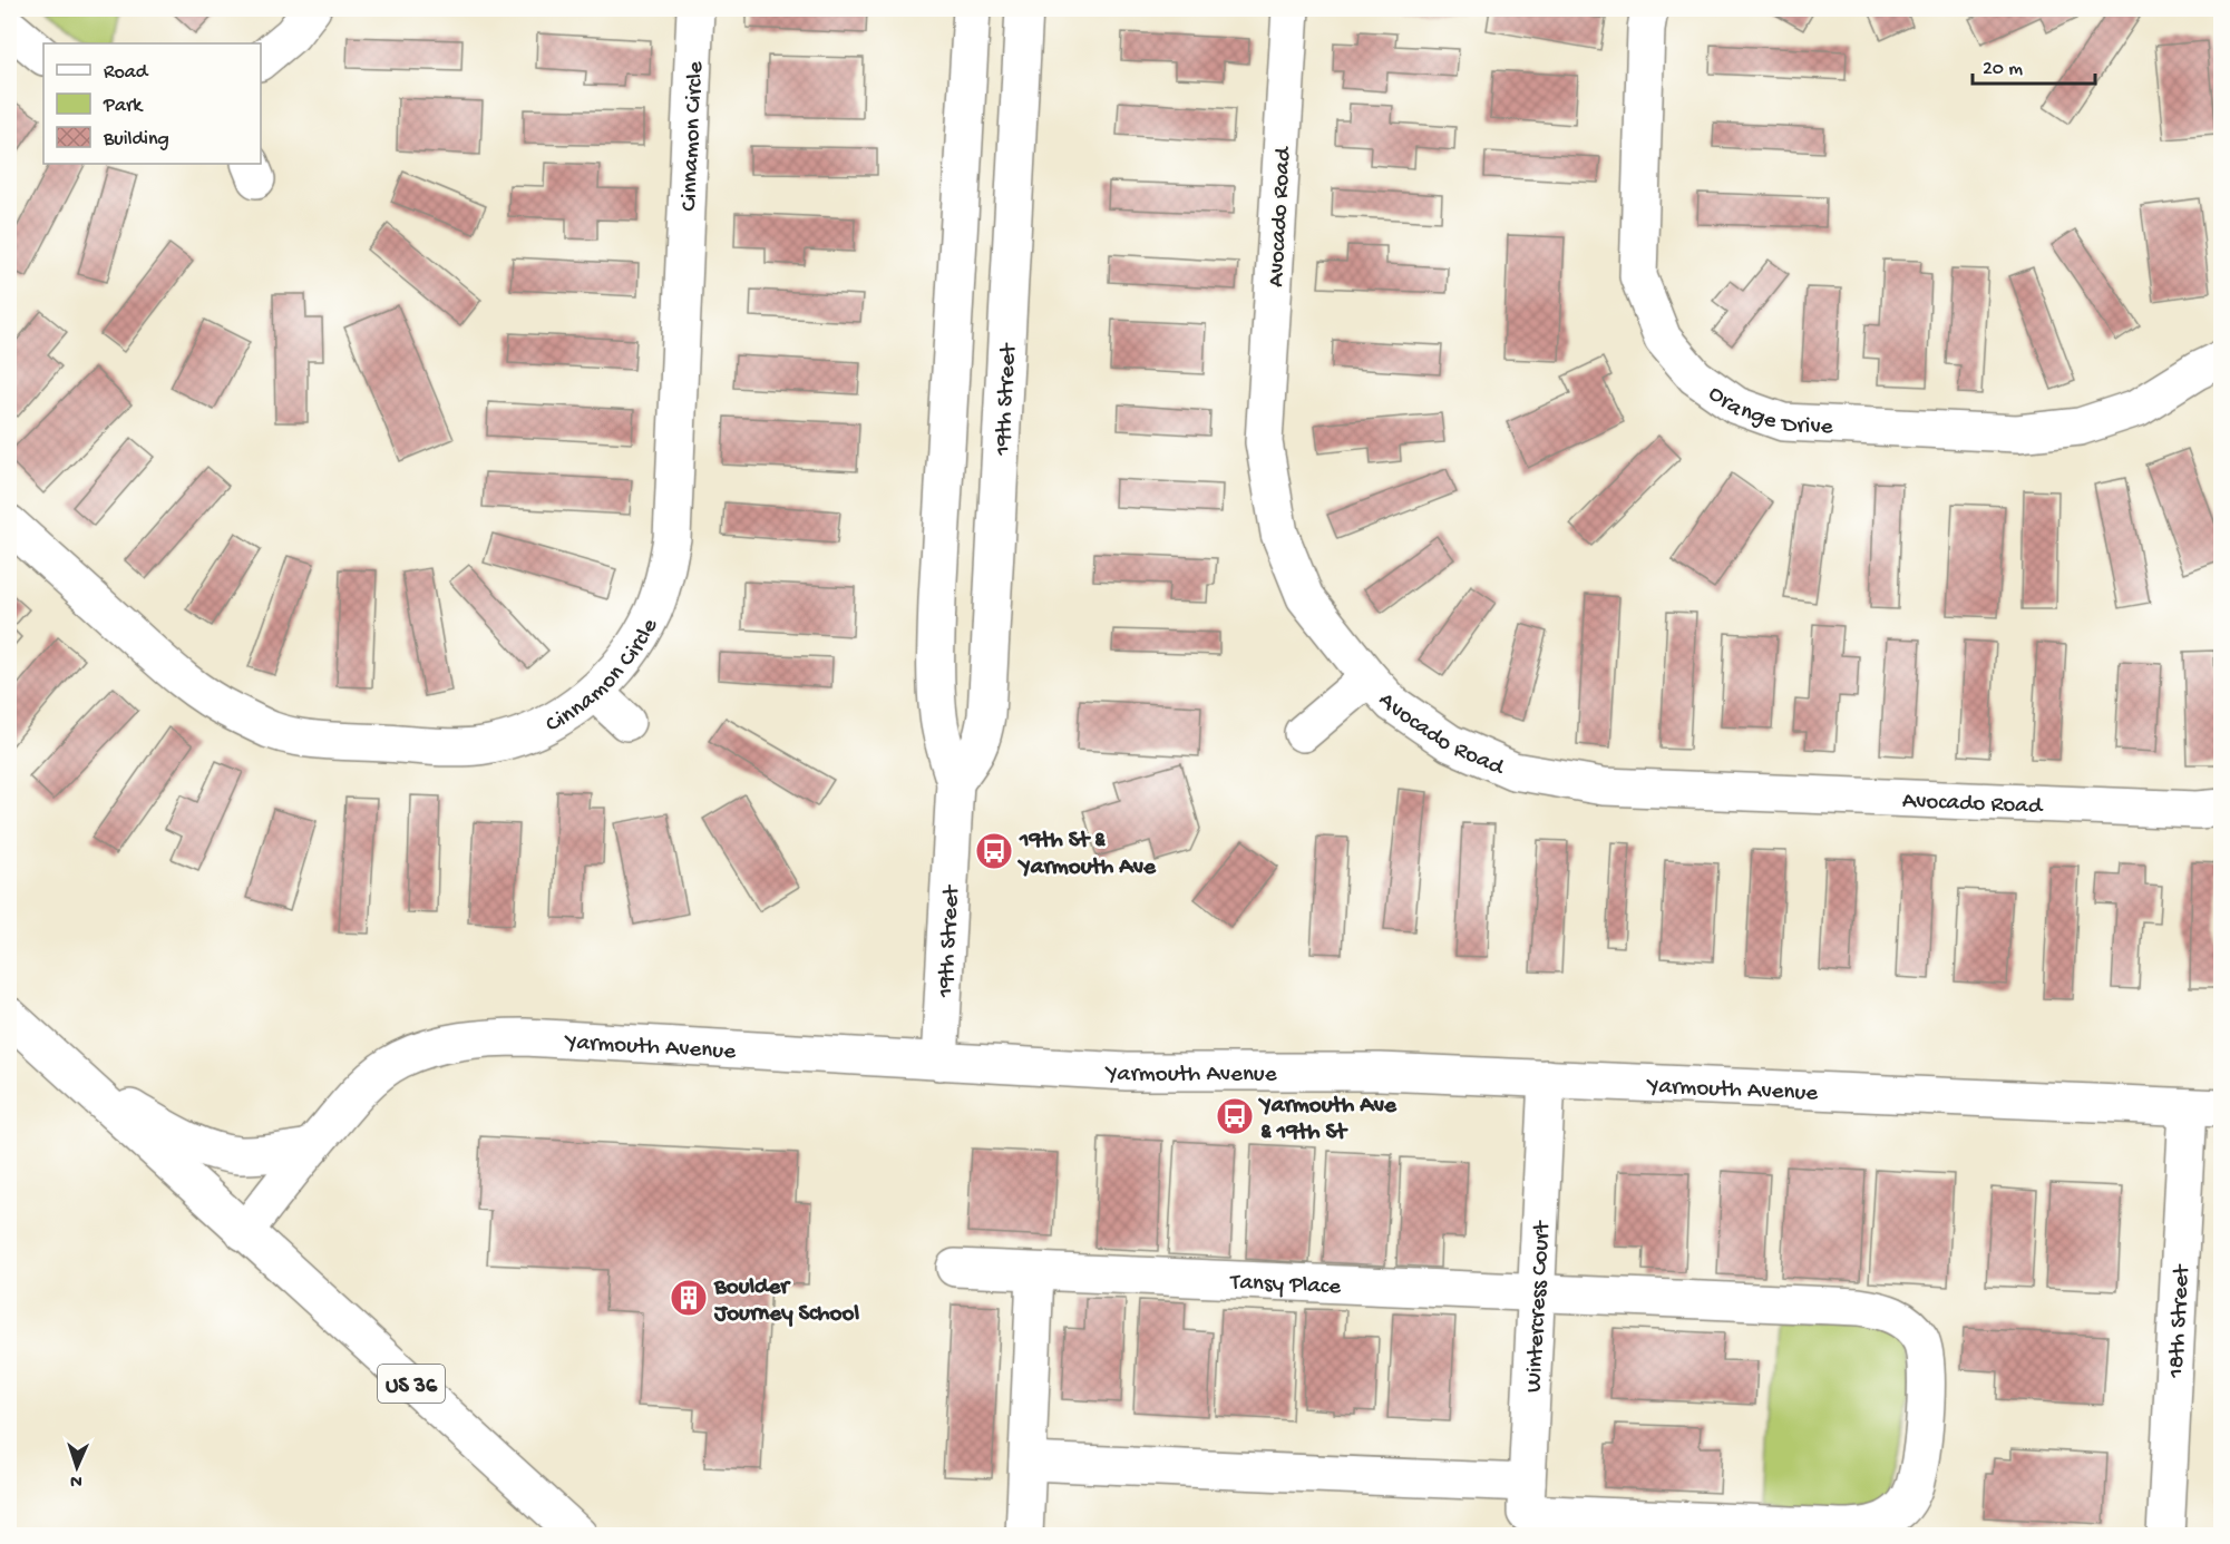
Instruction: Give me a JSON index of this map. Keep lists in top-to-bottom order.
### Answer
{
  "streets": {
    "main road": [
      "Cinnamon Circle",
      "Avocado Road",
      "19th Street",
      "Orange Drive",
      "Yarmouth Avenue",
      "Tansy Place",
      "Wintercress Court",
      "18th Street",
      "US 36"
    ]
  },
  "crossings": [
    ["19th Street", "Yarmouth Avenue"],
    ["Yarmouth Avenue", "Wintercress Court"],
    ["Yarmouth Avenue", "18th Street"],
    ["Yarmouth Avenue", "US 36"],
    ["Tansy Place", "Wintercress Court"]
  ],
  "places": {
    "bus stop": ["19th St & Yarmouth Ave", "Yarmouth Ave & 19th St"],
    "building": ["Boulder Journey School"]
  },
  "legend": ["Road", "Park", "Building"],
  "scale_bar": "20 m",
  "north": "bottom"
}
